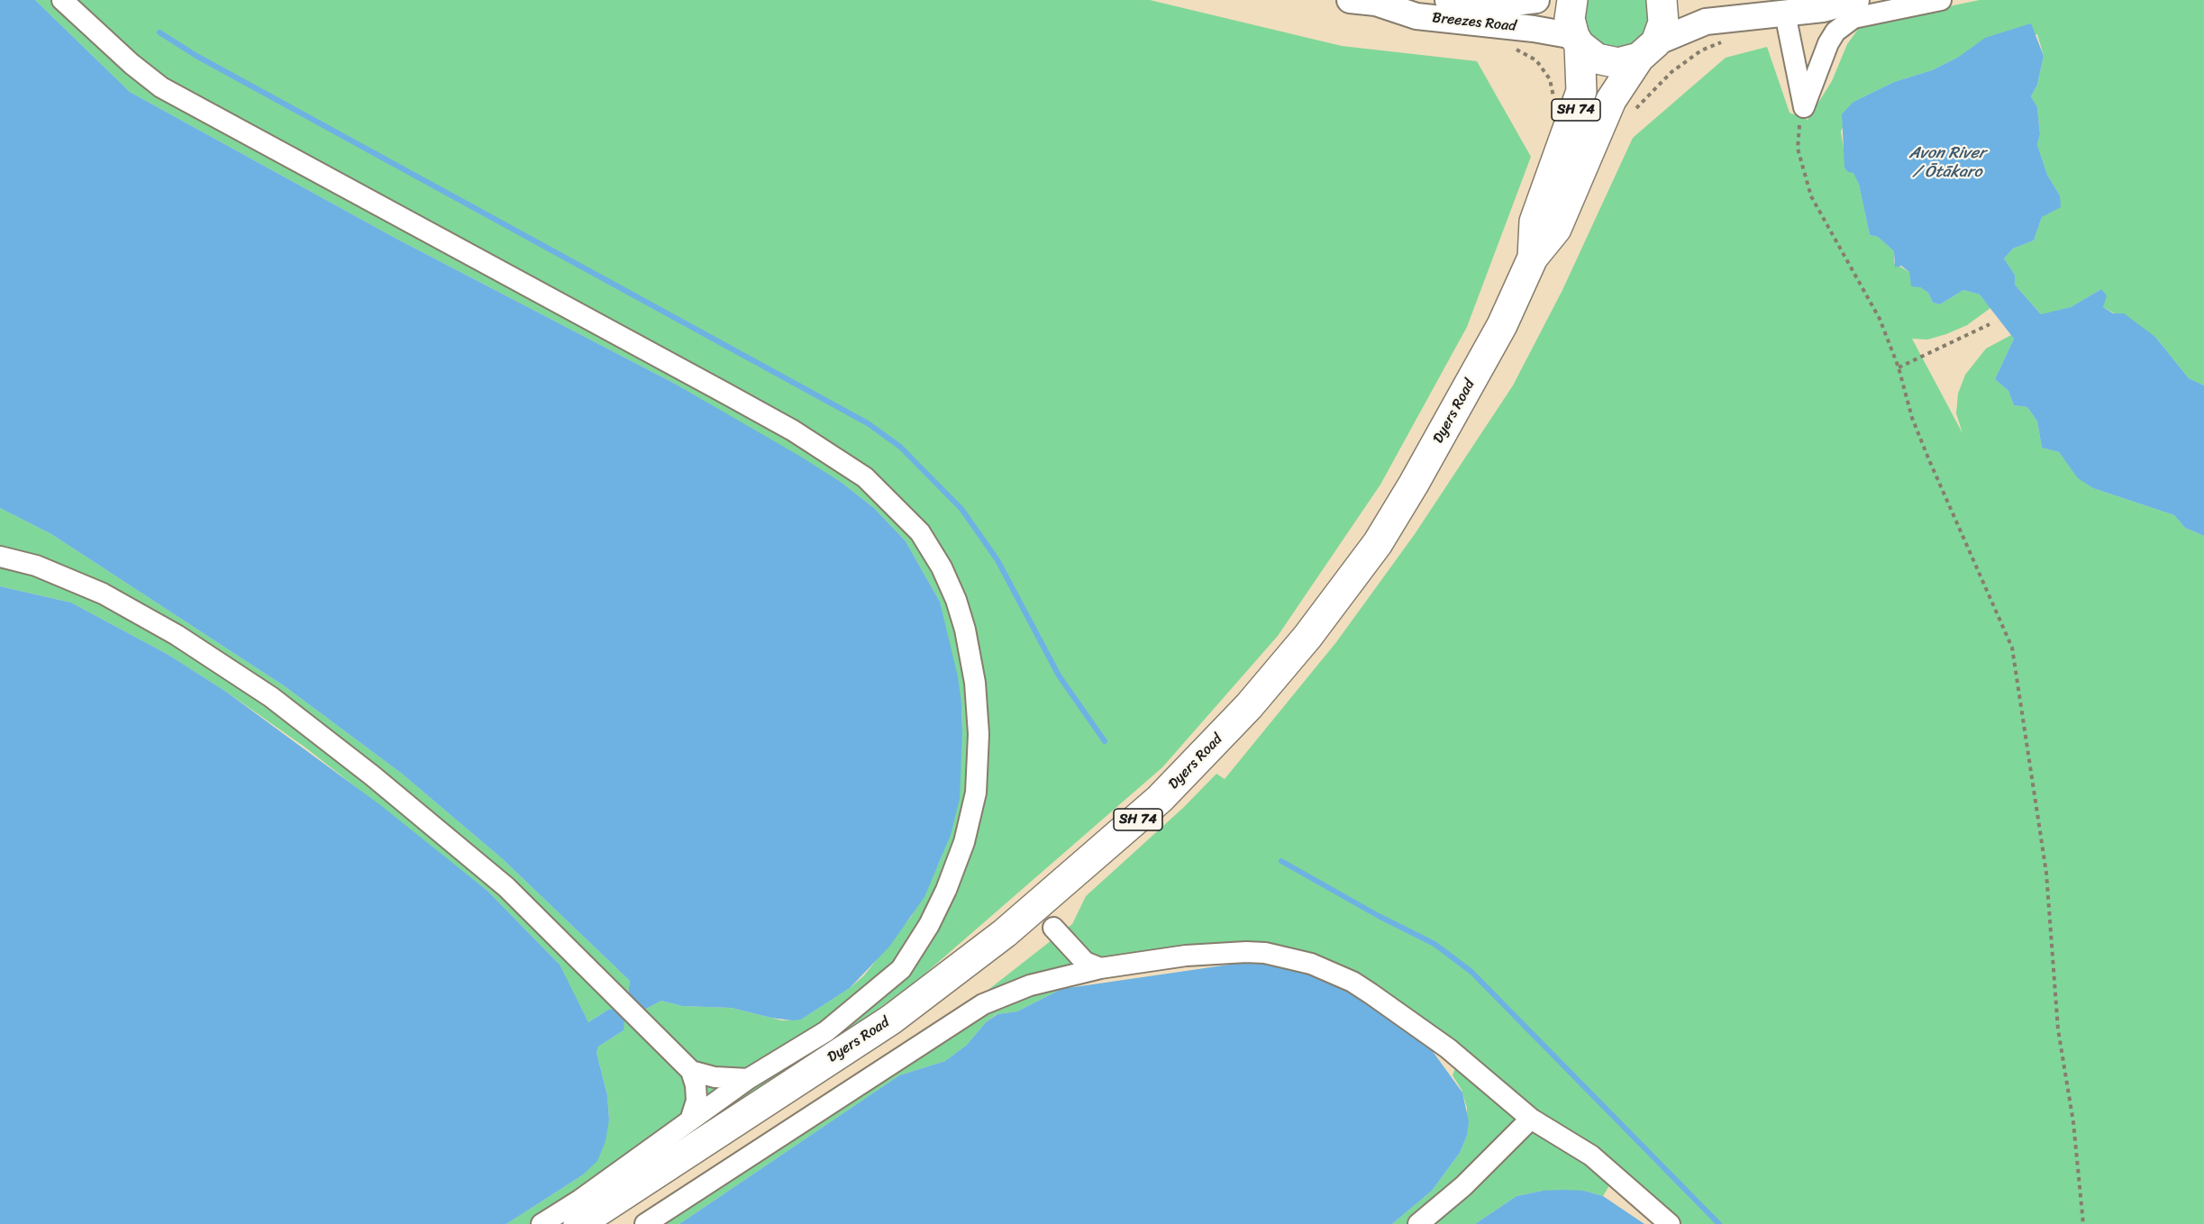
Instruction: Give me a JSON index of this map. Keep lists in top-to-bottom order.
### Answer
{
  "streets": {
    "highway": ["SH 74", "Dyers Road"],
    "main road": ["Breezes Road"]
  },
  "crossings": [
    ["Breezes Road", "SH 74"],
    ["Breezes Road", "Dyers Road"],
    ["SH 74", "Dyers Road"]
  ],
  "water": ["Avon River / Ōtākaro"]
}
